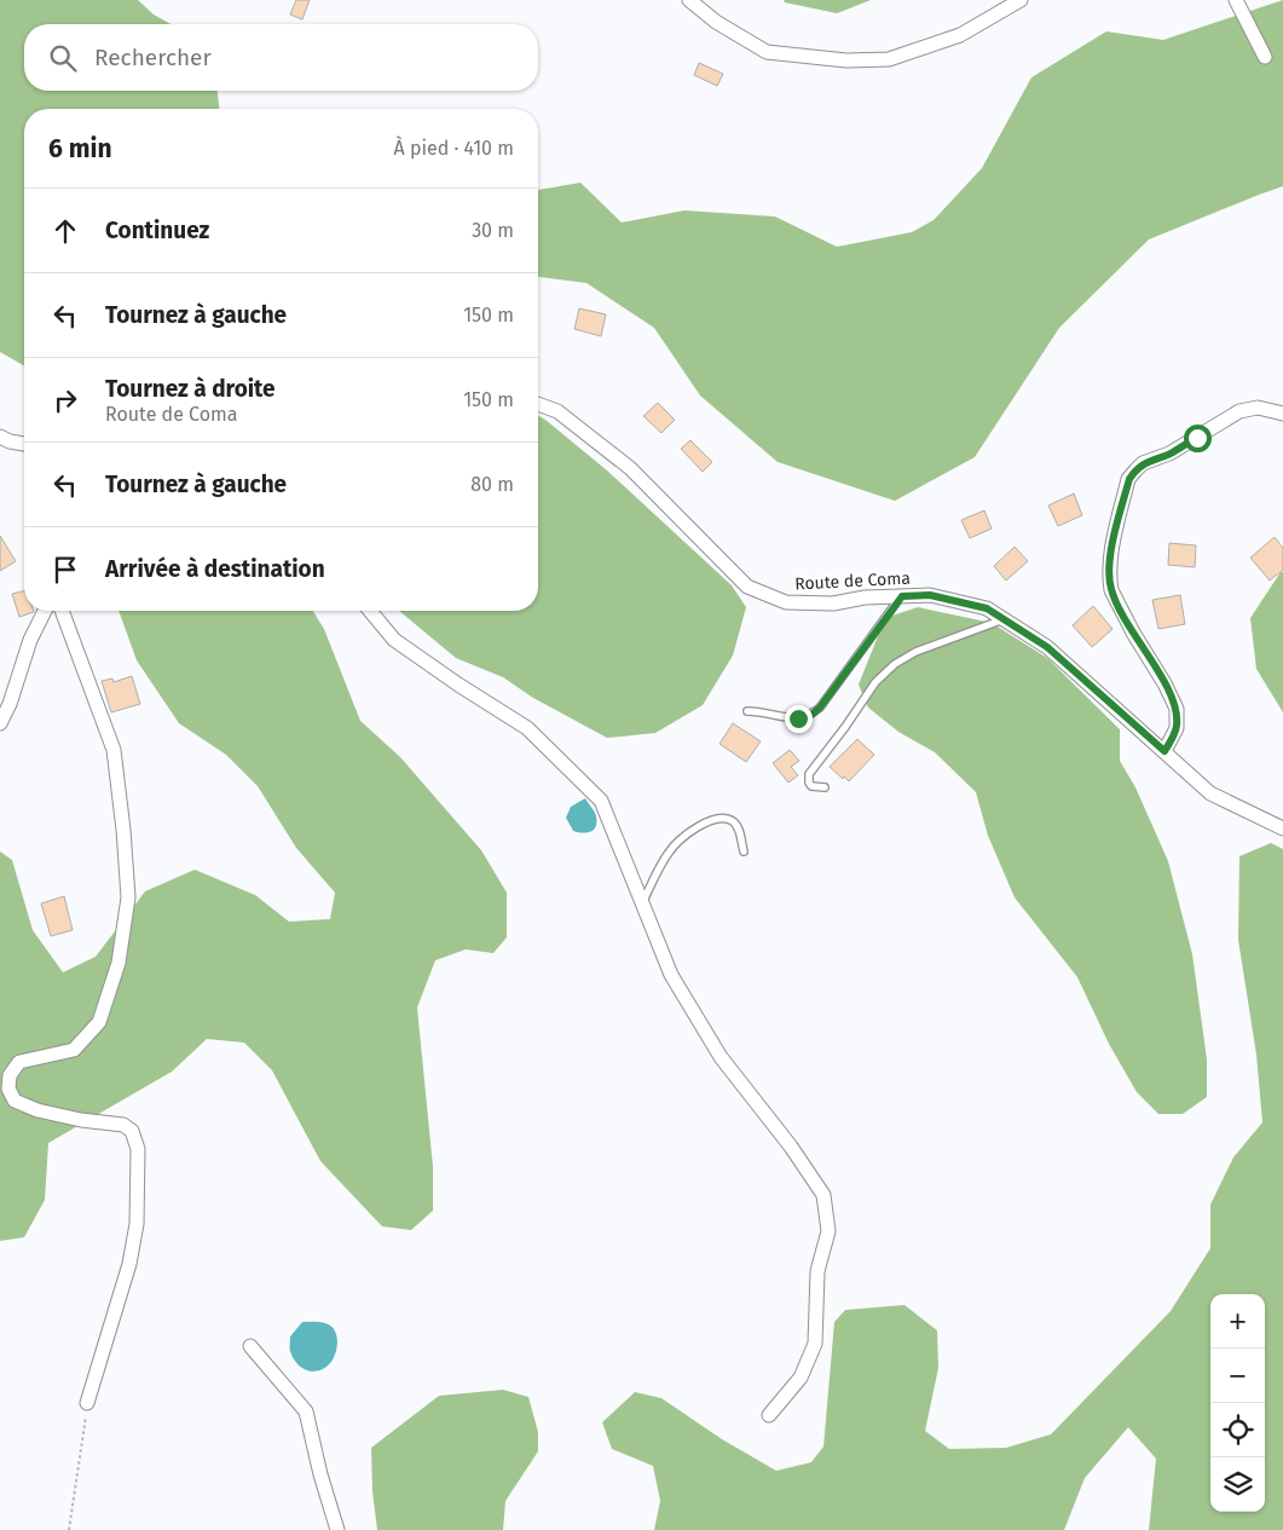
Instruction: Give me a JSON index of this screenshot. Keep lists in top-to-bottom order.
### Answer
{
  "streets": {
    "street": ["Route de Coma"]
  },
  "page": {
    "search": "Rechercher",
    "heading": ["6 min", "À pied · 410 m"],
    "list": [
      ["Continuez", "30 m"],
      ["Tournez à gauche", "150 m"],
      ["Tournez à droite", "Route de Coma", "150 m"],
      ["Tournez à gauche", "80 m"],
      "Arrivée à destination"
    ],
    "map_buttons": ["+", "−"]
  }
}
